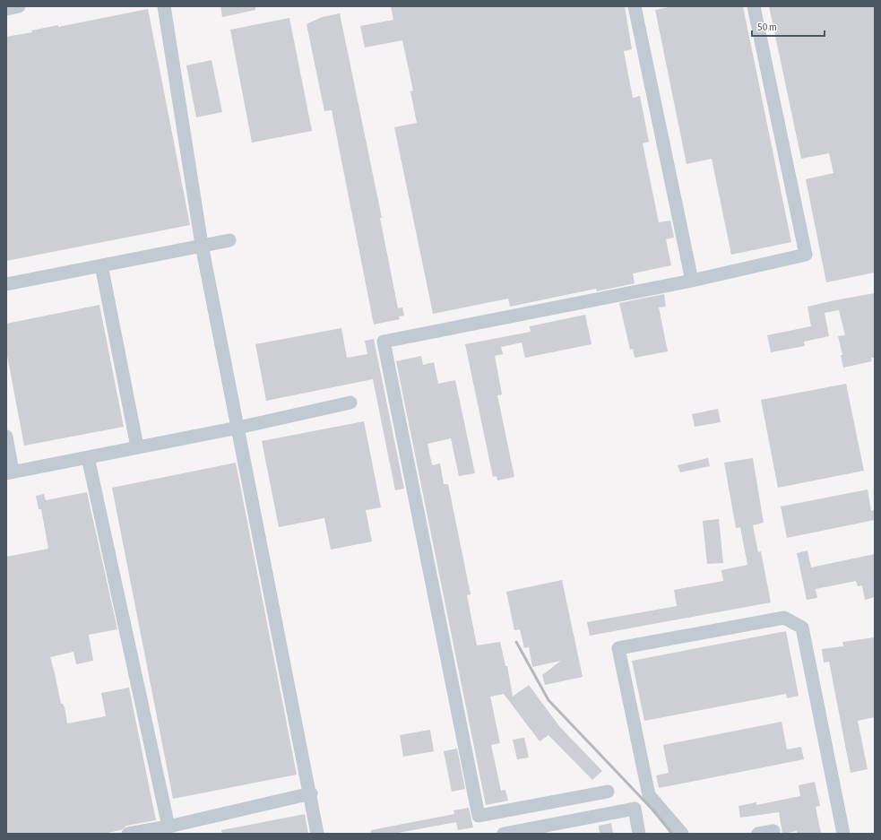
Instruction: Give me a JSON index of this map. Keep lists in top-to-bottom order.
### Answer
{
  "scale_bar": "50 m"
}
